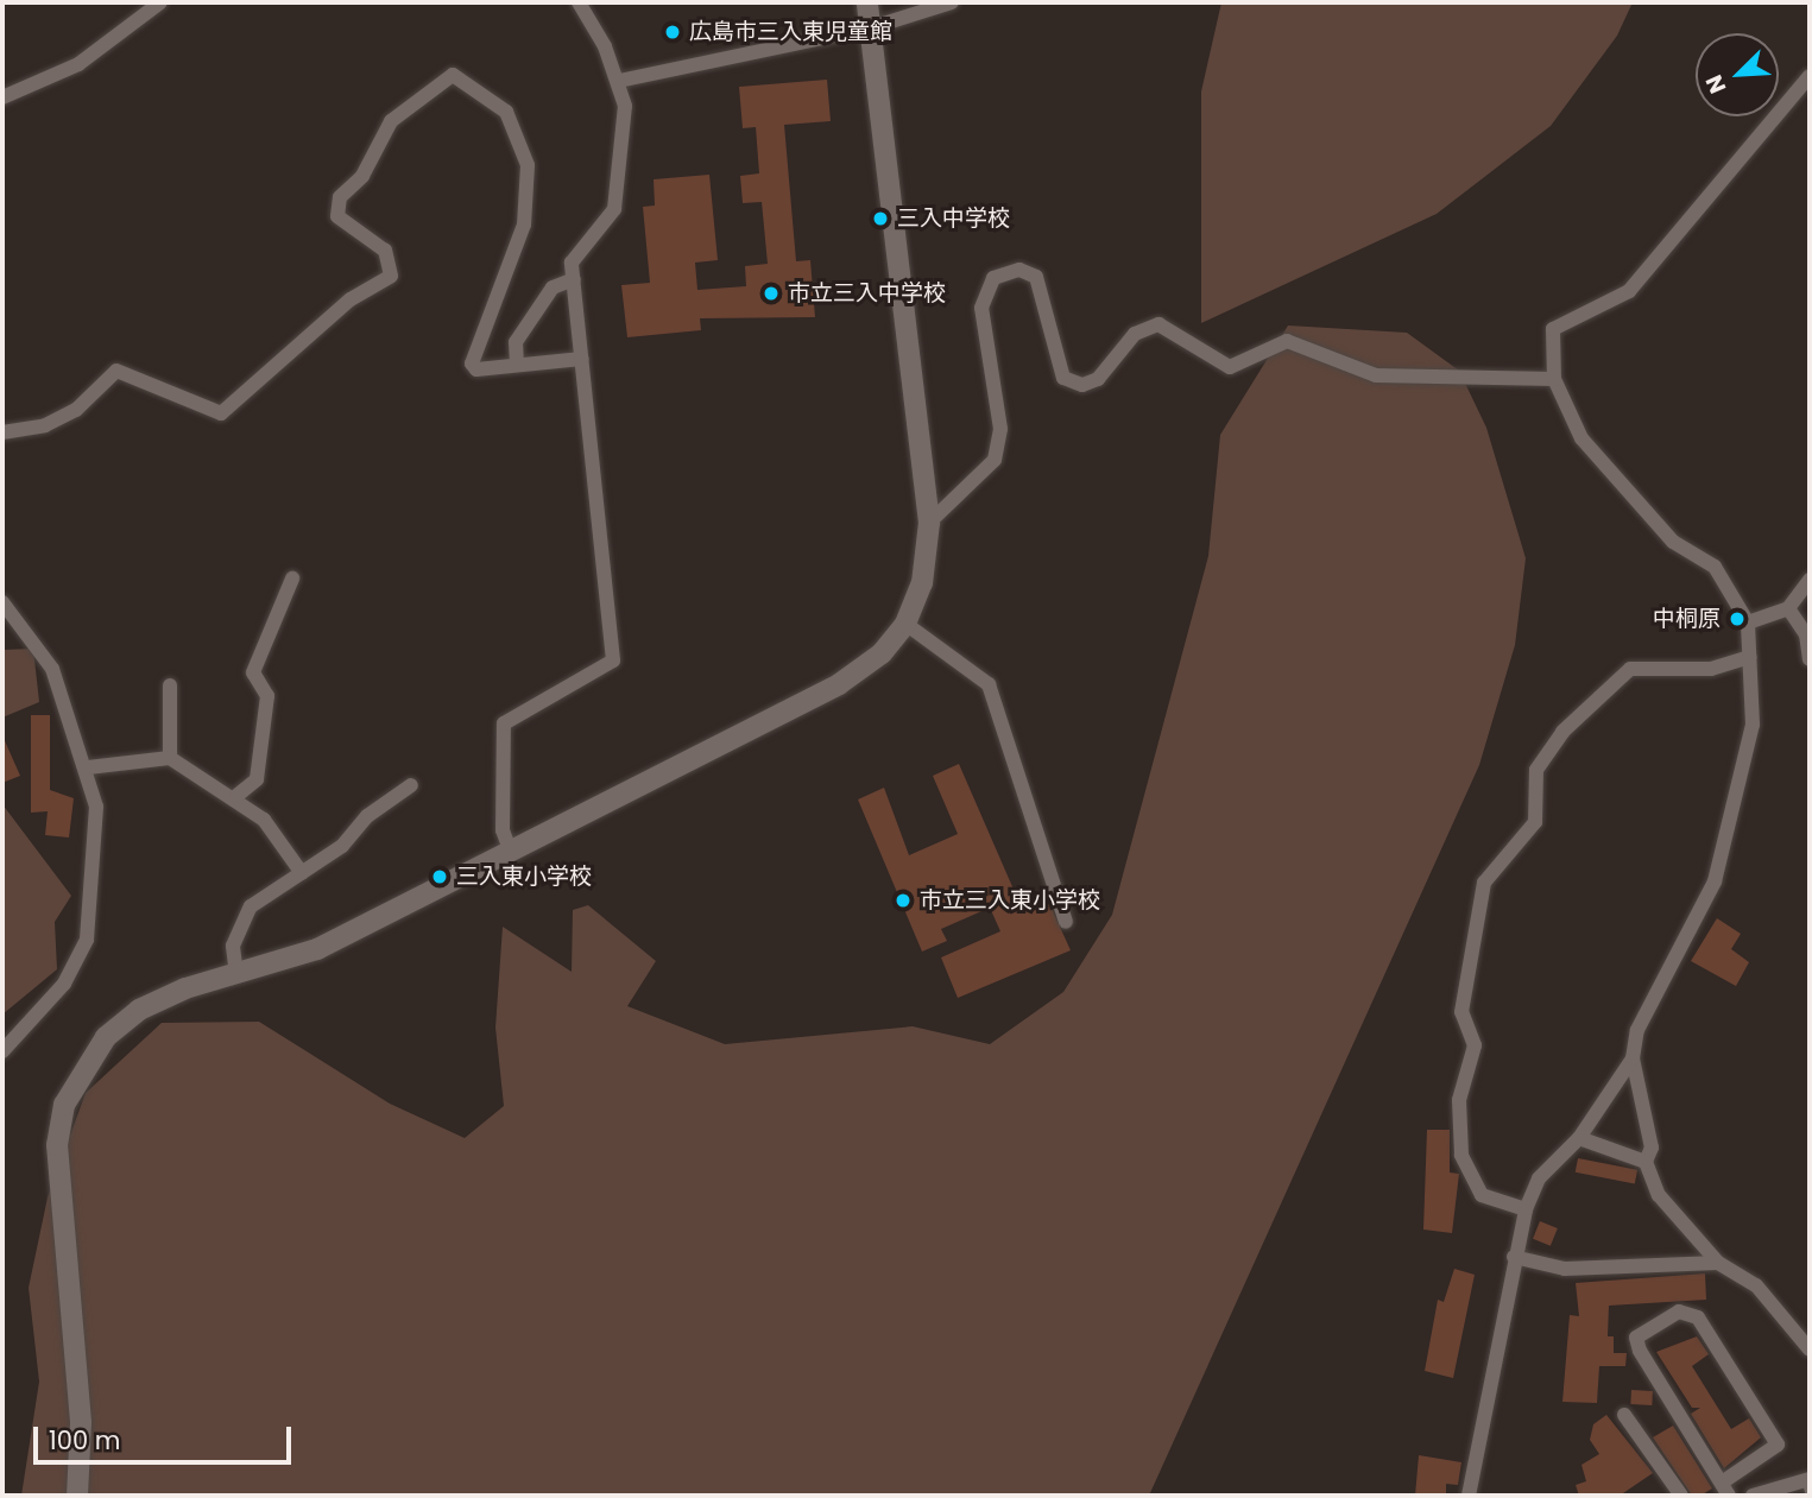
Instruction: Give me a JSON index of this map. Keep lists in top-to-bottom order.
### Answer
{
  "places": [
    "広島市三入東児童館",
    "三入中学校",
    "市立三入中学校",
    "中桐原",
    "三入東小学校",
    "市立三入東小学校"
  ],
  "scale_bar": "100 m",
  "north": "bottom left"
}
